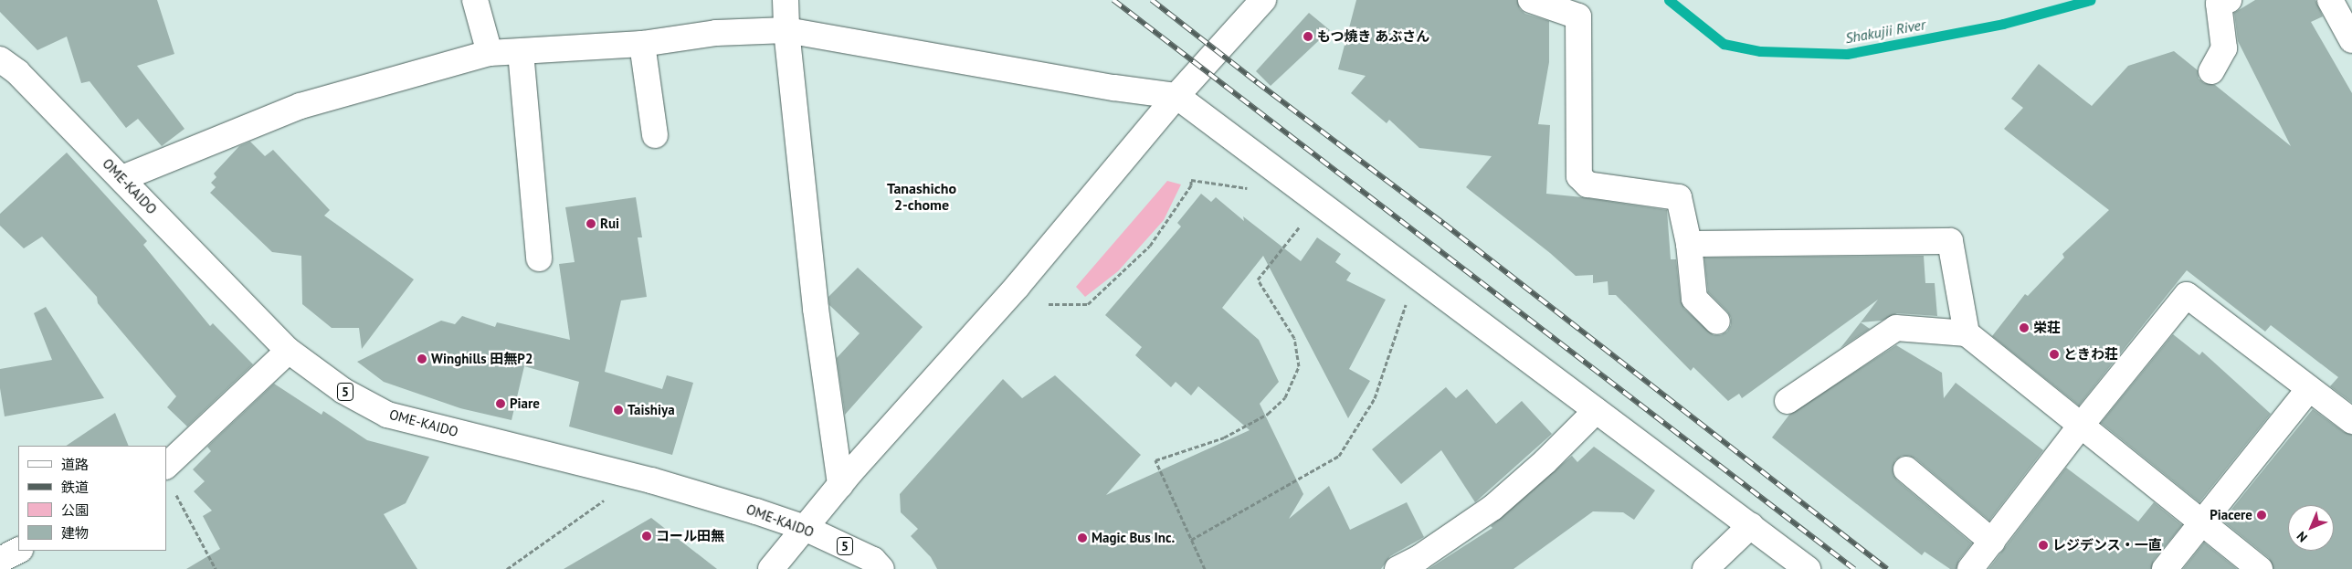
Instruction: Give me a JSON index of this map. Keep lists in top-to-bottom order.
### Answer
{
  "streets": {
    "street": ["OME-KAIDO", "5"]
  },
  "districts": ["Tanashicho 2-chome"],
  "water": ["Shakujii River"],
  "places": [
    "もつ焼き あぶさん",
    "Rui",
    "栄荘",
    "ときわ荘",
    "Winghills 田無P2",
    "Piare",
    "Taishiya",
    "Piacere",
    "コール田無",
    "Magic Bus Inc.",
    "レジデンス・一直"
  ],
  "legend": [
    "道路",
    "鉄道",
    "公園",
    "建物"
  ],
  "north": "bottom left"
}
